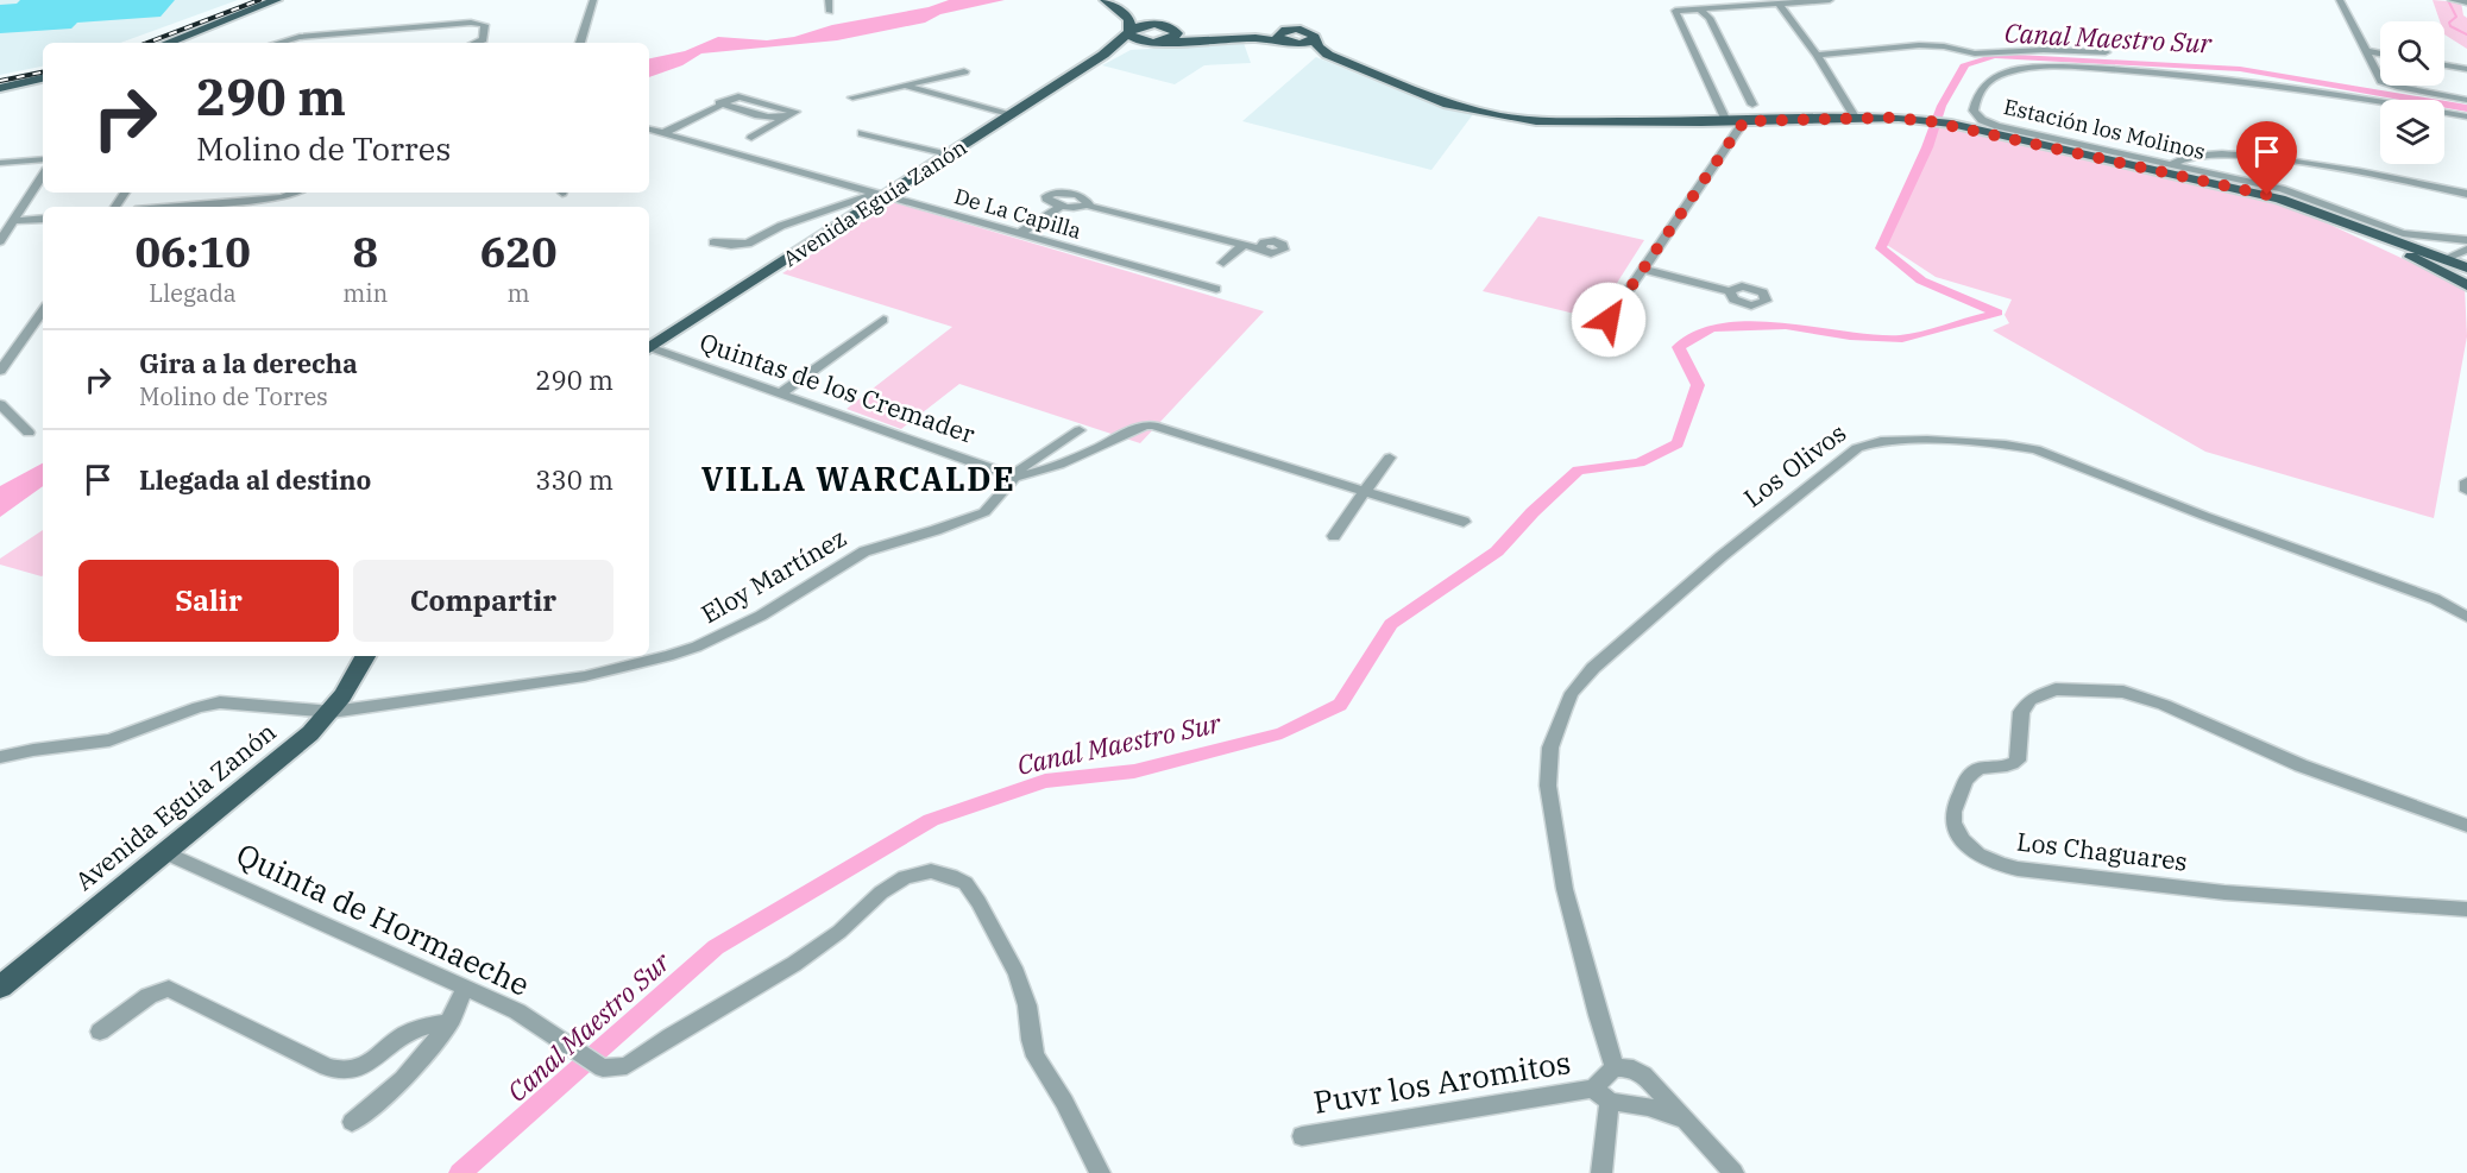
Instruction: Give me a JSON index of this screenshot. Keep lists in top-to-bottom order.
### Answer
{
  "streets": {
    "main road": ["Avenida Eguía Zanón"],
    "street": [
      "Estación los Molinos",
      "De La Capilla",
      "Quintas de los Cremader",
      "Los Olivos",
      "Eloy Martínez",
      "Los Chaguares",
      "Quinta de Hormaeche",
      "Puvr los Aromitos"
    ]
  },
  "crossings": [
    ["Avenida Eguía Zanón", "De La Capilla"],
    ["Avenida Eguía Zanón", "Eloy Martínez"],
    ["Avenida Eguía Zanón", "Quinta de Hormaeche"],
    ["Quintas de los Cremader", "Eloy Martínez"]
  ],
  "districts": ["VILLA WARCALDE"],
  "water": ["Canal Maestro Sur"],
  "page": {
    "turn": ["290 m", "Molino de Torres"],
    "eta": [
      "06:10",
      "Llegada",
      "8",
      "min",
      "620",
      "m"
    ],
    "list": [
      {
        "name": "Gira a la derecha",
        "note": "Molino de Torres",
        "value": "290 m"
      },
      {
        "name": "Llegada al destino",
        "value": "330 m"
      }
    ],
    "buttons": ["Salir", "Compartir"]
  }
}
